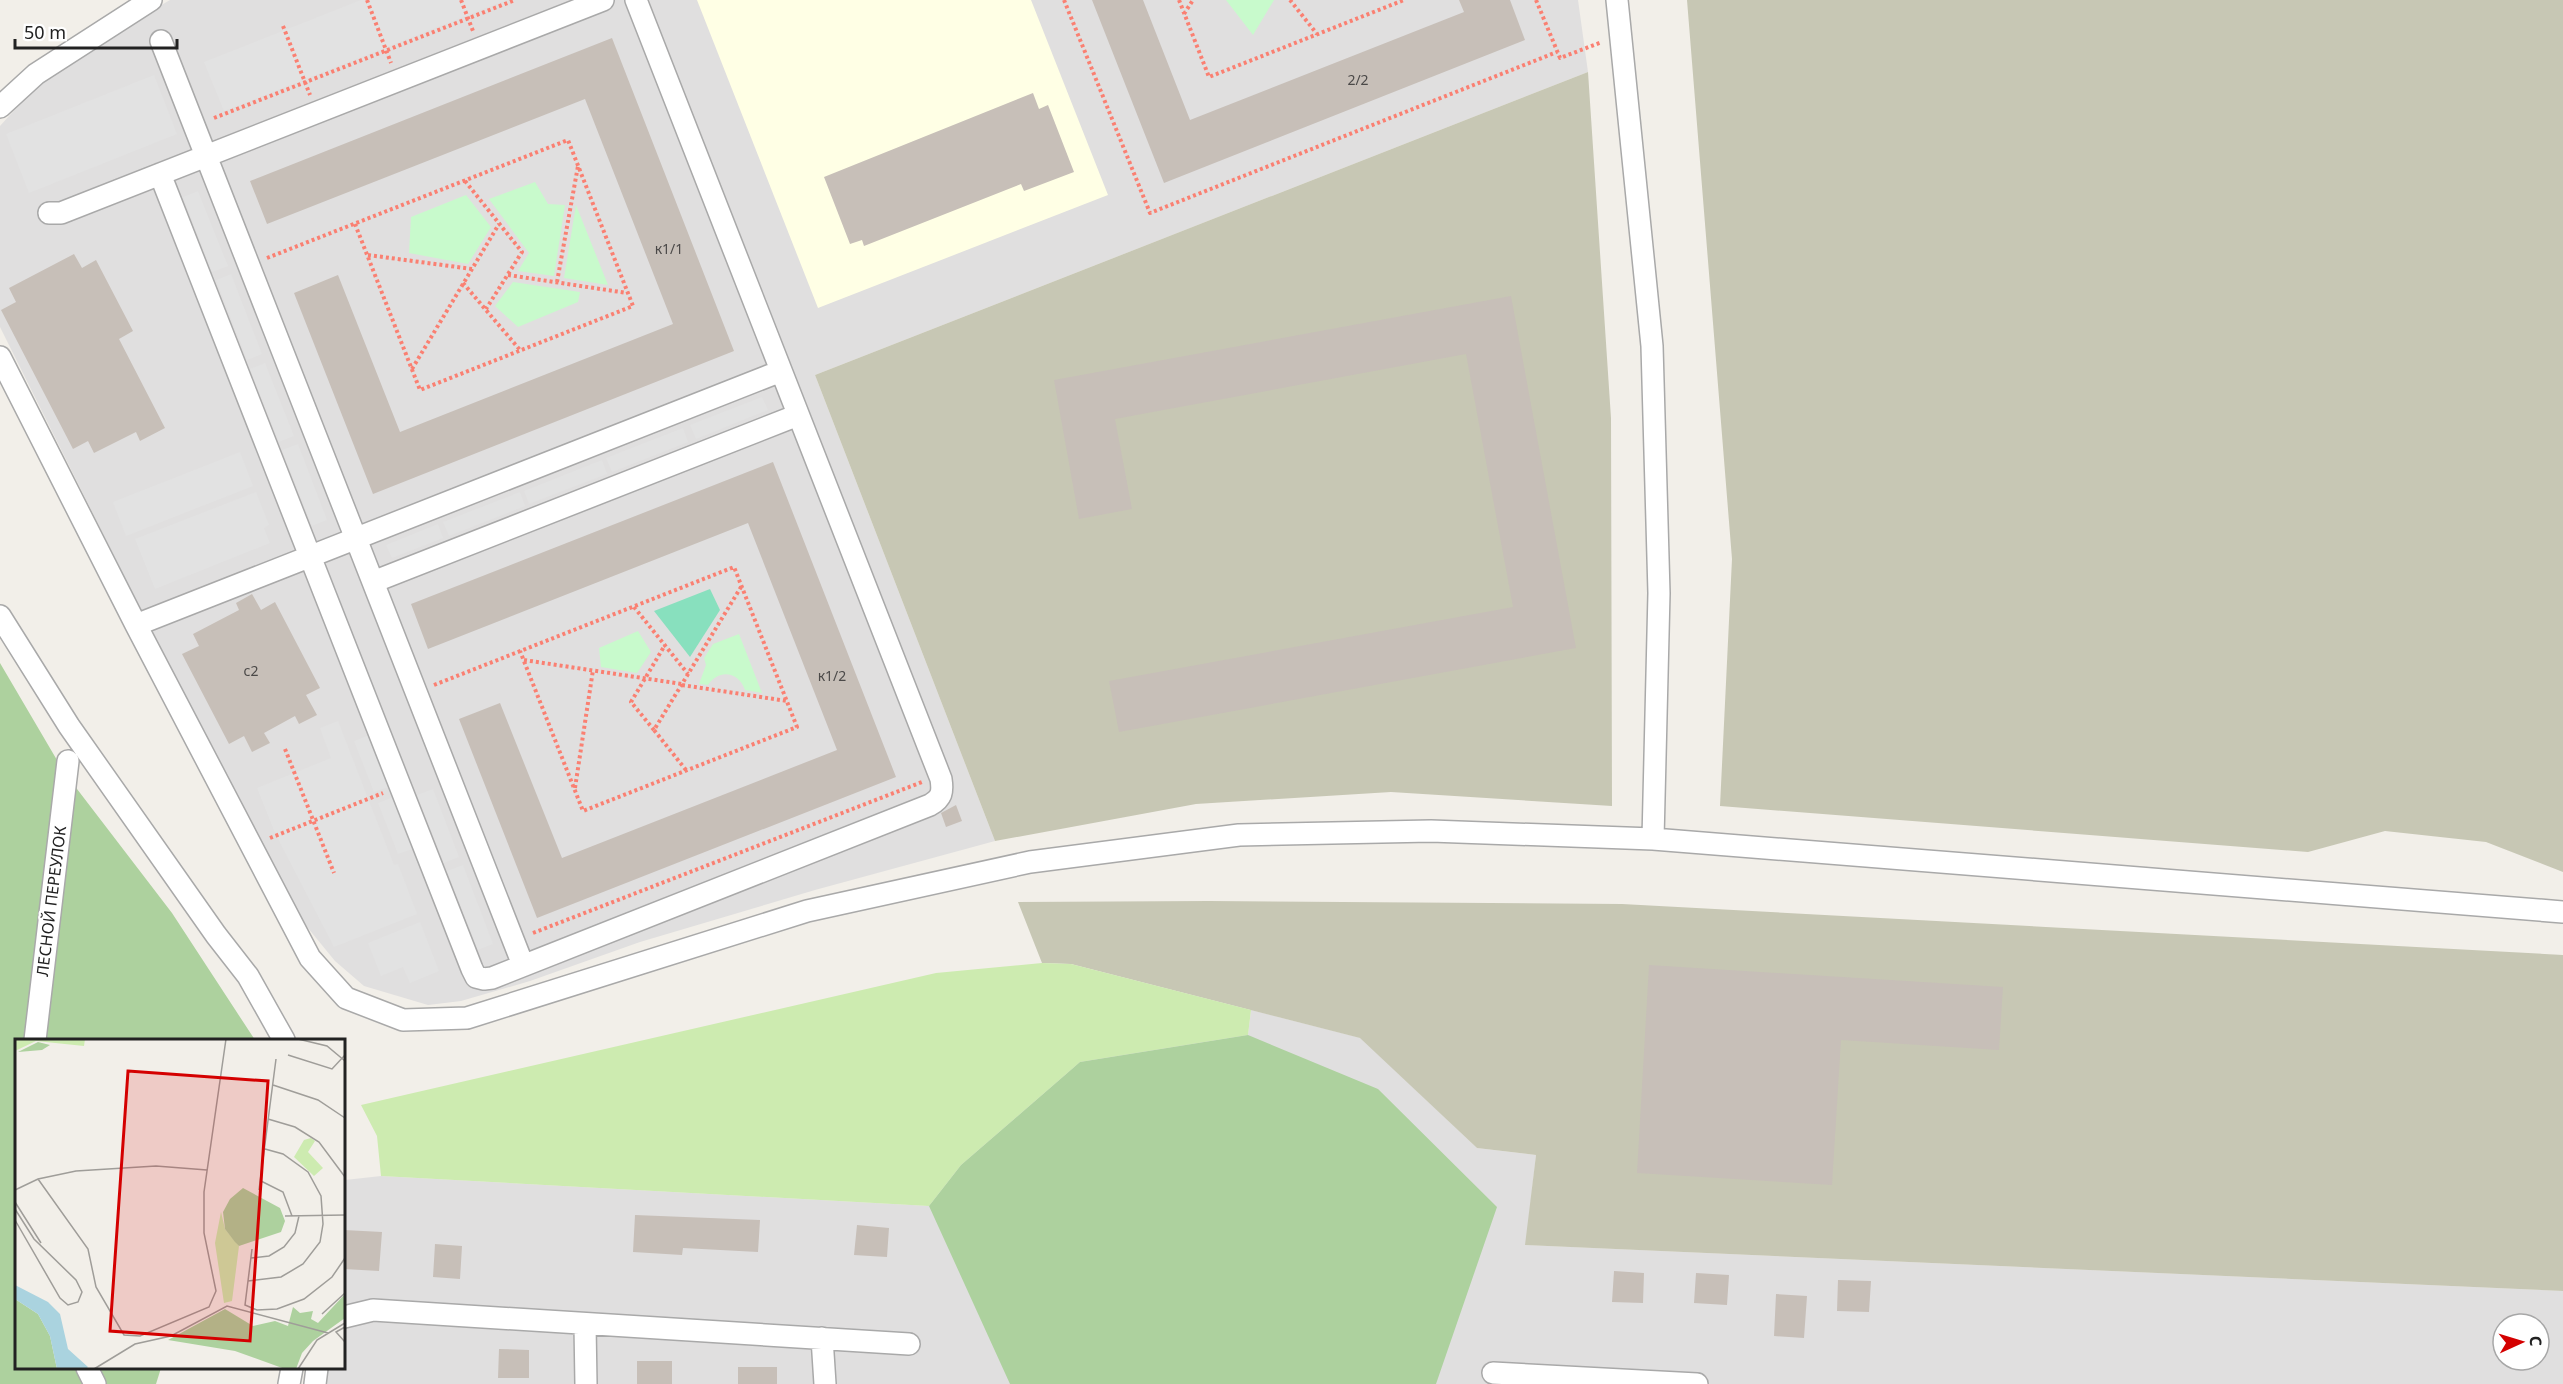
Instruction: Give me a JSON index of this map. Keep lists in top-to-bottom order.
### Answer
{
  "streets": {
    "street": ["ЛЕСНОЙ ПЕРЕУЛОК"]
  },
  "house_numbers": [
    "2/2",
    "к1/1",
    "с2",
    "к1/2"
  ],
  "scale_bar": "50 m",
  "north": "right"
}
